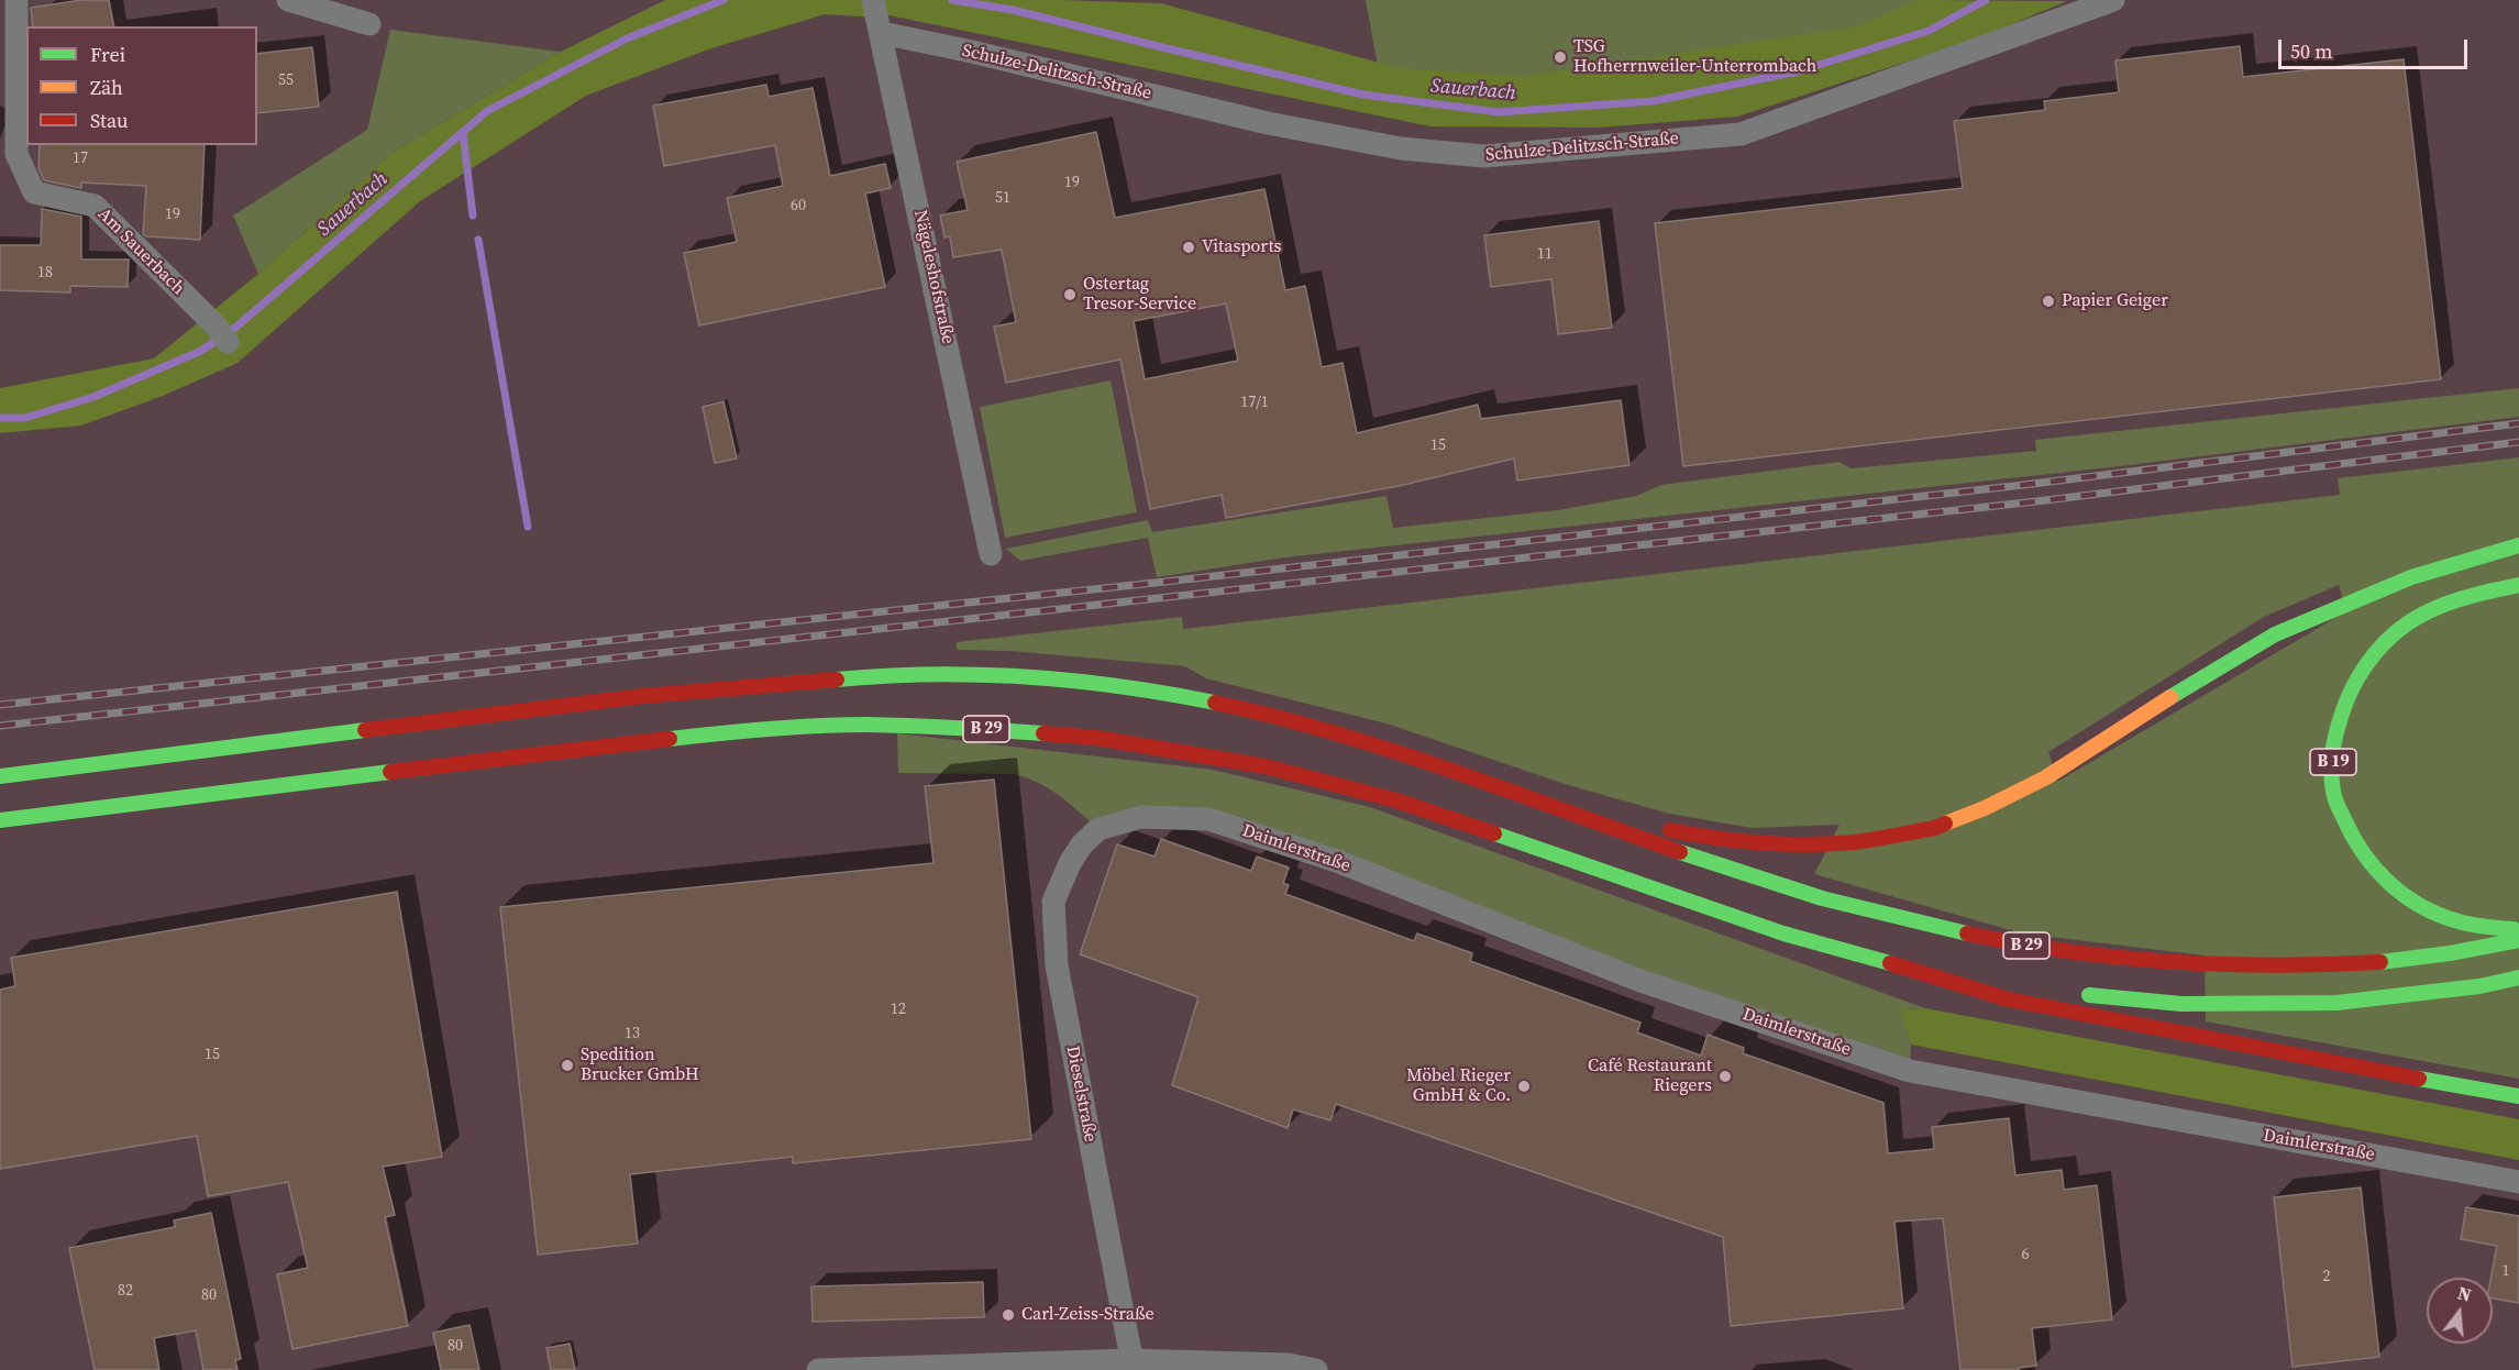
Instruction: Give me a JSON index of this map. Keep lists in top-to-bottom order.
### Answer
{
  "streets": {
    "highway": ["B 29", "B 19"],
    "street": [
      "Schulze-Delitzsch-Straße",
      "Am Sauerbach",
      "Nägeleshofstraße",
      "Daimlerstraße",
      "Dieselstraße"
    ]
  },
  "crossings": [
    ["Schulze-Delitzsch-Straße", "Nägeleshofstraße"],
    ["Daimlerstraße", "Dieselstraße"]
  ],
  "water": ["Sauerbach"],
  "places": [
    "TSG Hofherrnweiler-Unterrombach",
    "Vitasports",
    "Ostertag Tresor-Service",
    "Papier Geiger",
    "Spedition Brucker GmbH",
    "Café Restaurant Riegers",
    "Möbel Rieger GmbH & Co.",
    "Carl-Zeiss-Straße"
  ],
  "house_numbers": [
    "55",
    "17",
    "19",
    "51",
    "60",
    "19",
    "11",
    "18",
    "17/1",
    "15",
    "12",
    "13",
    "15",
    "6",
    "1",
    "2",
    "82",
    "80",
    "80"
  ],
  "legend": ["Frei", "Zäh", "Stau"],
  "scale_bar": "50 m",
  "north": "top"
}
